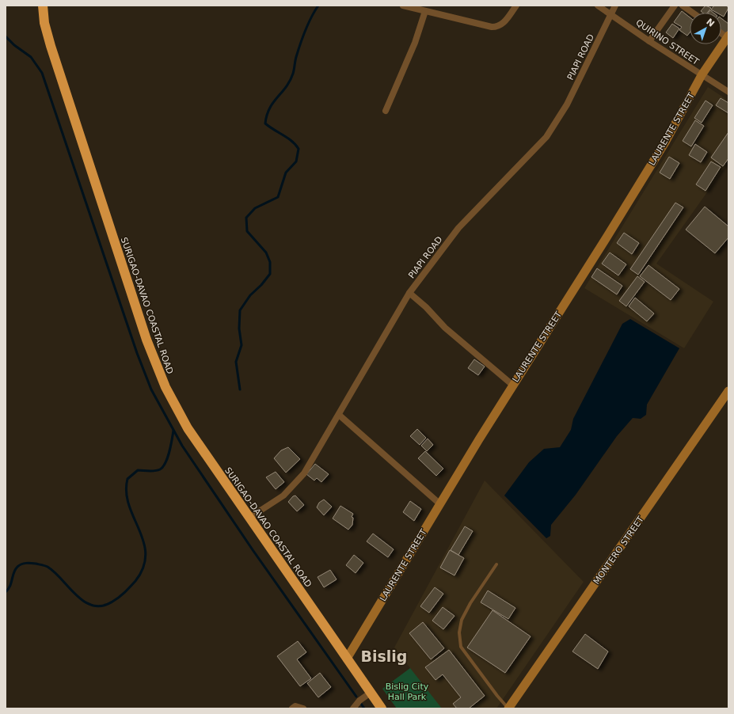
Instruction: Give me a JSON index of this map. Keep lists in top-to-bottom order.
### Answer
{
  "streets": {
    "highway": ["SURIGAO-DAVAO COASTAL ROAD"],
    "street": [
      "QUIRINO STREET",
      "PIAPI ROAD",
      "LAURENTE STREET",
      "MONTERO STREET"
    ]
  },
  "crossings": [
    ["QUIRINO STREET", "PIAPI ROAD"],
    ["QUIRINO STREET", "LAURENTE STREET"],
    ["PIAPI ROAD", "SURIGAO-DAVAO COASTAL ROAD"],
    ["LAURENTE STREET", "SURIGAO-DAVAO COASTAL ROAD"]
  ],
  "districts": ["Bislig"],
  "parks": ["Bislig City Hall Park"],
  "north": "top right"
}
